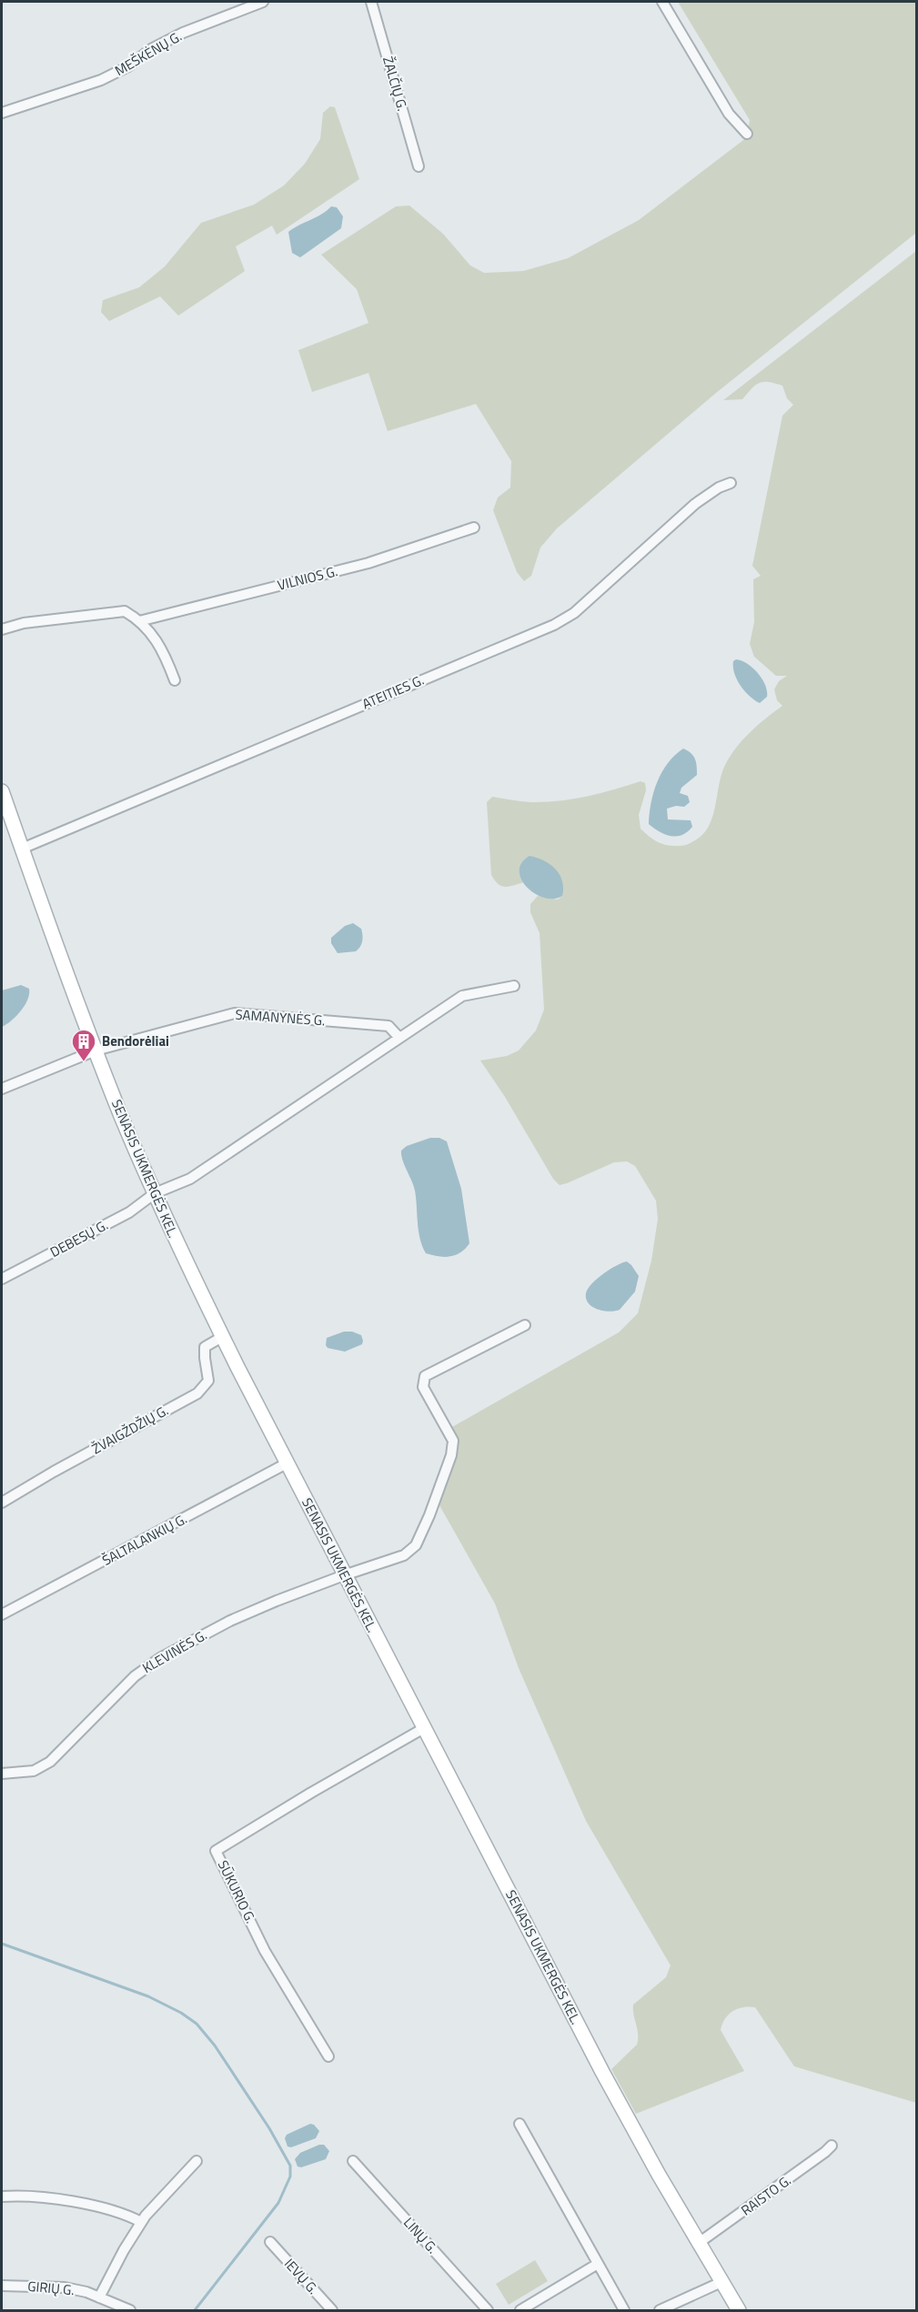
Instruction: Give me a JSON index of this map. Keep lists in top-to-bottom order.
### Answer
{
  "streets": {
    "main road": ["SENASIS UKMERGĖS KEL."],
    "street": [
      "MEŠKĖNŲ G.",
      "ŽALČIŲ G.",
      "VILNIOS G.",
      "ATEITIES G.",
      "SAMANYNĖS G.",
      "DEBESŲ G.",
      "ŽVAIGŽDŽIŲ G.",
      "ŠALTALANKIŲ G.",
      "KLEVINĖS G.",
      "SŪKURIO G.",
      "RAISTO G.",
      "LINŲ G.",
      "IEVŲ G.",
      "GIRIŲ G."
    ]
  },
  "crossings": [
    ["ATEITIES G.", "SENASIS UKMERGĖS KEL."],
    ["SAMANYNĖS G.", "SENASIS UKMERGĖS KEL."],
    ["SENASIS UKMERGĖS KEL.", "DEBESŲ G."],
    ["SENASIS UKMERGĖS KEL.", "ŽVAIGŽDŽIŲ G."],
    ["SENASIS UKMERGĖS KEL.", "ŠALTALANKIŲ G."],
    ["SENASIS UKMERGĖS KEL.", "KLEVINĖS G."],
    ["SENASIS UKMERGĖS KEL.", "SŪKURIO G."],
    ["SENASIS UKMERGĖS KEL.", "RAISTO G."]
  ],
  "places": {
    "building": ["Bendorėliai"]
  }
}
